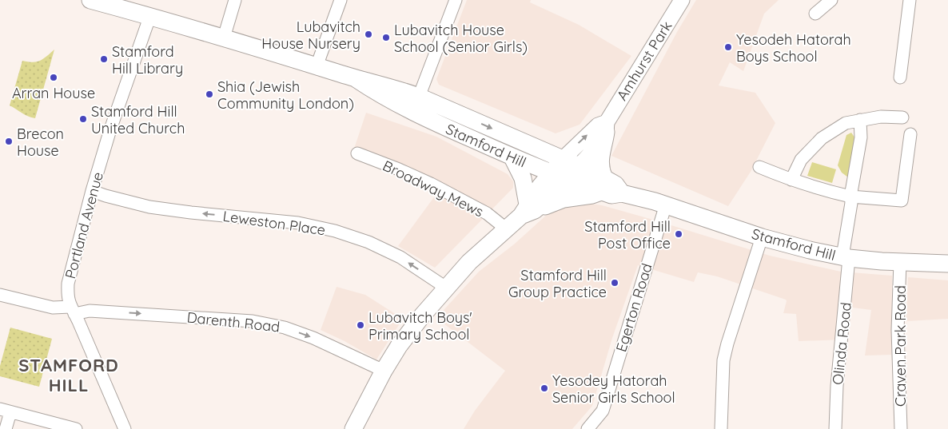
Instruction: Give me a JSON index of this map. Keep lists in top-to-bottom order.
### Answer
{
  "streets": {
    "highway": ["Stamford Hill"],
    "main road": ["Amhurst Park"],
    "street": [
      "Broadway Mews",
      "Leweston Place",
      "Portland Avenue",
      "Egerton Road",
      "Darenth Road",
      "Olinda Road",
      "Craven Park Road"
    ]
  },
  "crossings": [
    ["Amhurst Park", "Stamford Hill"],
    ["Stamford Hill", "Portland Avenue"],
    ["Stamford Hill", "Egerton Road"],
    ["Stamford Hill", "Olinda Road"],
    ["Stamford Hill", "Craven Park Road"],
    ["Leweston Place", "Portland Avenue"],
    ["Portland Avenue", "Darenth Road"]
  ],
  "one_way": ["Leweston Place", "Darenth Road"],
  "districts": ["STAMFORD HILL"],
  "places": [
    "Lubavitch House Nursery",
    "Lubavitch House School (Senior Girls)",
    "Yesodeh Hatorah Boys School",
    "Stamford Hill Library",
    "Arran House",
    "Shia (Jewish Community London)",
    "Stamford Hill United Church",
    "Brecon House",
    "Stamford Hill Post Office",
    "Stamford Hill Group Practice",
    "Lubavitch Boys' Primary School",
    "Yesodey Hatorah Senior Girls School"
  ]
}
